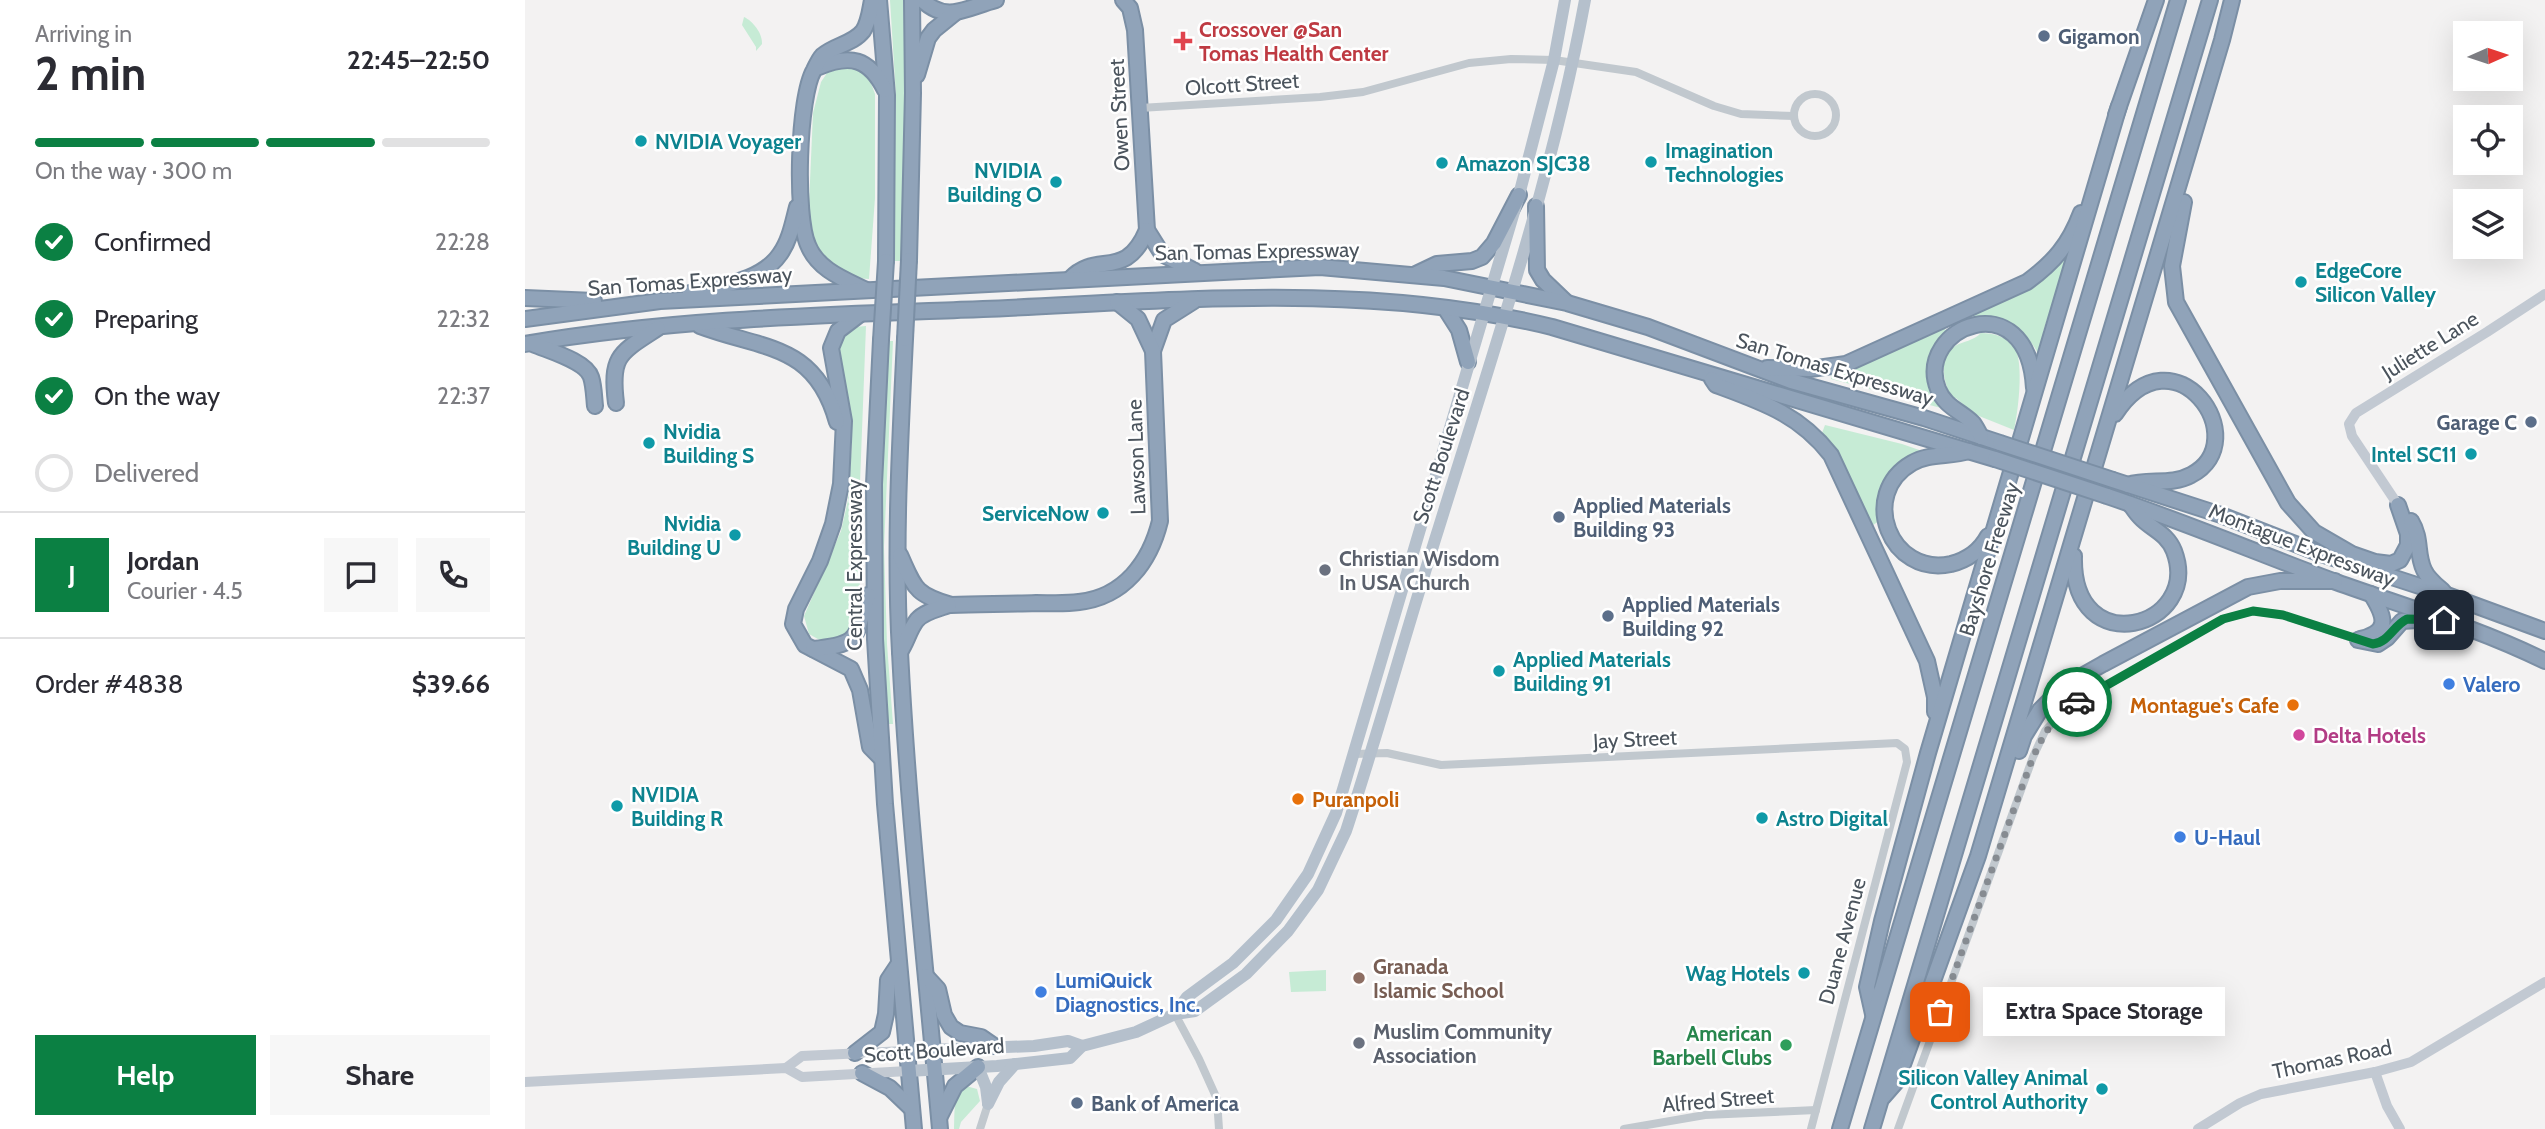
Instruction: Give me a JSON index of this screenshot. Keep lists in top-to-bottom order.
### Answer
{
  "streets": {
    "highway": [
      "Owen Street",
      "San Tomas Expressway",
      "Lawson Lane",
      "Montague Expressway",
      "Bayshore Freeway",
      "Central Expressway"
    ],
    "main road": ["Scott Boulevard"],
    "street": [
      "Olcott Street",
      "Juliette Lane",
      "Jay Street",
      "Duane Avenue",
      "Thomas Road",
      "Alfred Street"
    ]
  },
  "crossings": [
    ["Olcott Street", "Owen Street"],
    ["Olcott Street", "Scott Boulevard"],
    ["San Tomas Expressway", "Scott Boulevard"],
    ["San Tomas Expressway", "Montague Expressway"],
    ["Scott Boulevard", "Central Expressway"],
    ["Scott Boulevard", "Jay Street"],
    ["Jay Street", "Duane Avenue"],
    ["Duane Avenue", "Alfred Street"]
  ],
  "places": {
    "other": [
      "Gigamon",
      "NVIDIA Voyager",
      "Imagination Technologies",
      "Amazon SJC38",
      "NVIDIA Building O",
      "EdgeCore Silicon Valley",
      "Garage C",
      "Nvidia Building S",
      "Intel SC11",
      "ServiceNow",
      "Applied Materials Building 93",
      "Nvidia Building U",
      "Christian Wisdom In USA Church",
      "Applied Materials Building 92",
      "Applied Materials Building 91",
      "Valero",
      "Montague's Cafe",
      "Delta Hotels",
      "Puranpoli",
      "NVIDIA Building R",
      "Astro Digital",
      "U-Haul",
      "Wag Hotels",
      "Granada Islamic School",
      "LumiQuick Diagnostics, Inc.",
      "Extra Space Storage",
      "Muslim Community Association",
      "American Barbell Clubs",
      "Silicon Valley Animal Control Authority",
      "Bank of America"
    ],
    "health": ["Crossover @San Tomas Health Center"]
  },
  "north": "right",
  "page": {
    "heading": ["2 min", "Arriving in", "22:45–22:50"],
    "panel": [
      "Jordan",
      "Courier · 4.5",
      "Order #4838",
      "$39.66"
    ],
    "bar": "On the way · 300 m",
    "list": [
      ["Confirmed", "22:28"],
      ["Preparing", "22:32"],
      ["On the way", "22:37"],
      "Delivered"
    ],
    "round": "J",
    "bubble": "Extra Space Storage",
    "buttons": ["Help", "Share"]
  }
}
